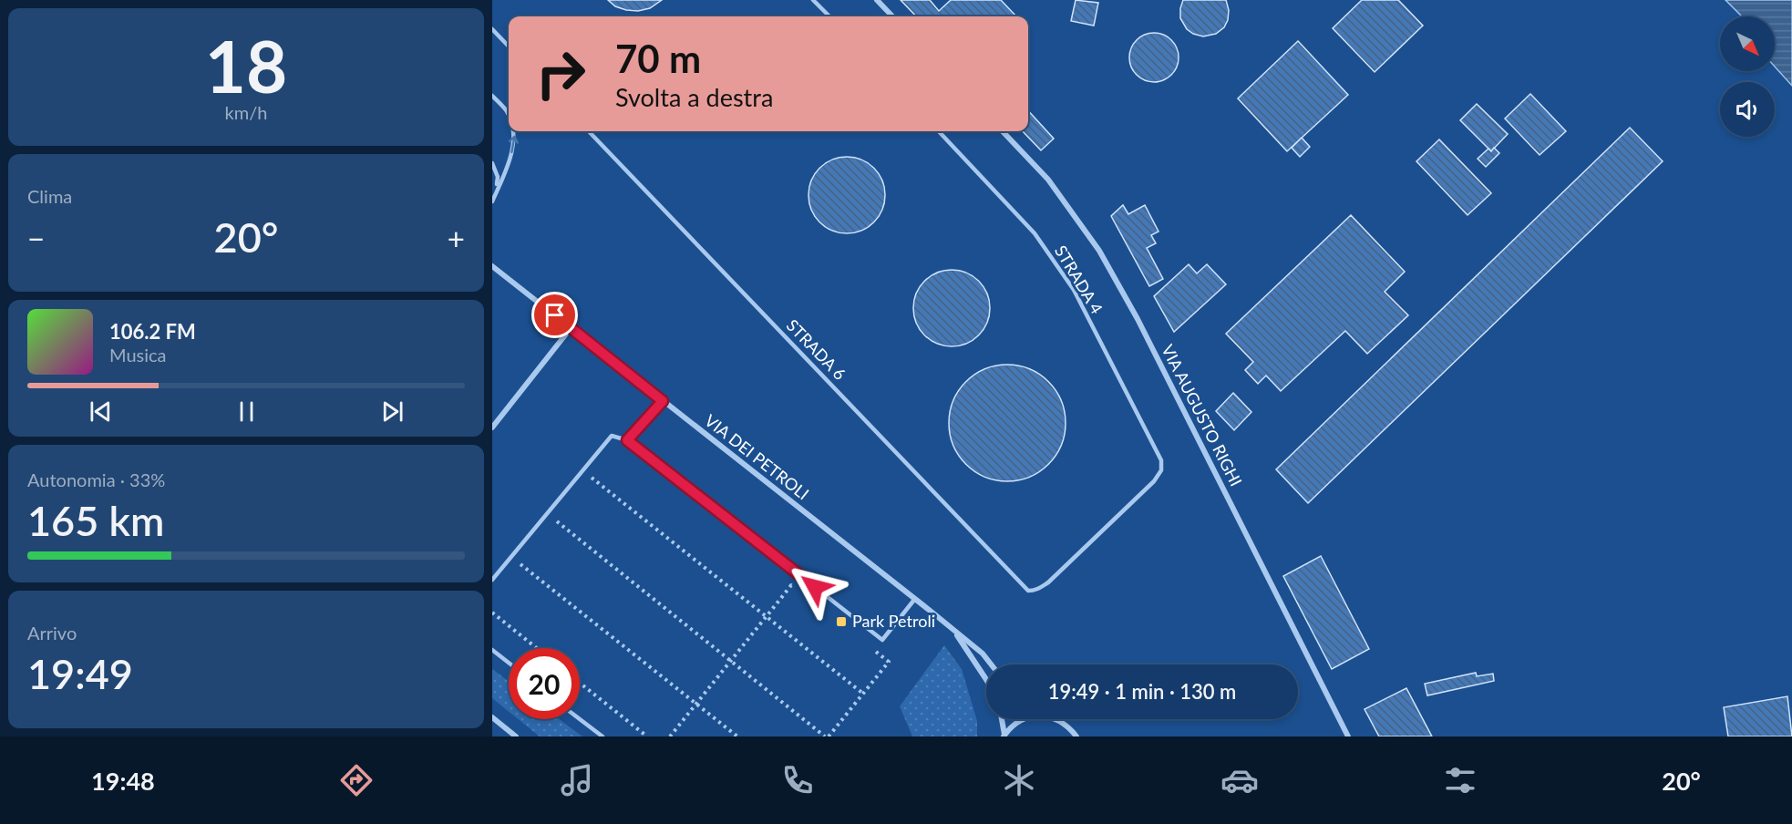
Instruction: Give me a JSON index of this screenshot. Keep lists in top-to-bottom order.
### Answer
{
  "streets": {
    "street": ["VIA AUGUSTO RIGHI", "VIA DEI PETROLI"],
    "lane": ["STRADA 4", "STRADA 6"]
  },
  "crossings": [
    ["STRADA 4", "STRADA 6"]
  ],
  "places": {
    "transit": ["Park Petroli"]
  },
  "north": "bottom right",
  "page": {
    "tile": [
      ["18", "km/h"],
      "Clima",
      ["Autonomia · 33%", "165 km"],
      ["Arrivo", "19:49"]
    ],
    "turn": ["70 m", "Svolta a destra"],
    "heat": ["−", "20°", "+"],
    "song": ["106.2 FM", "Musica"],
    "limit": "20",
    "trip": "19:49 · 1 min · 130 m",
    "tabs": ["19:48", "20°"]
  }
}
